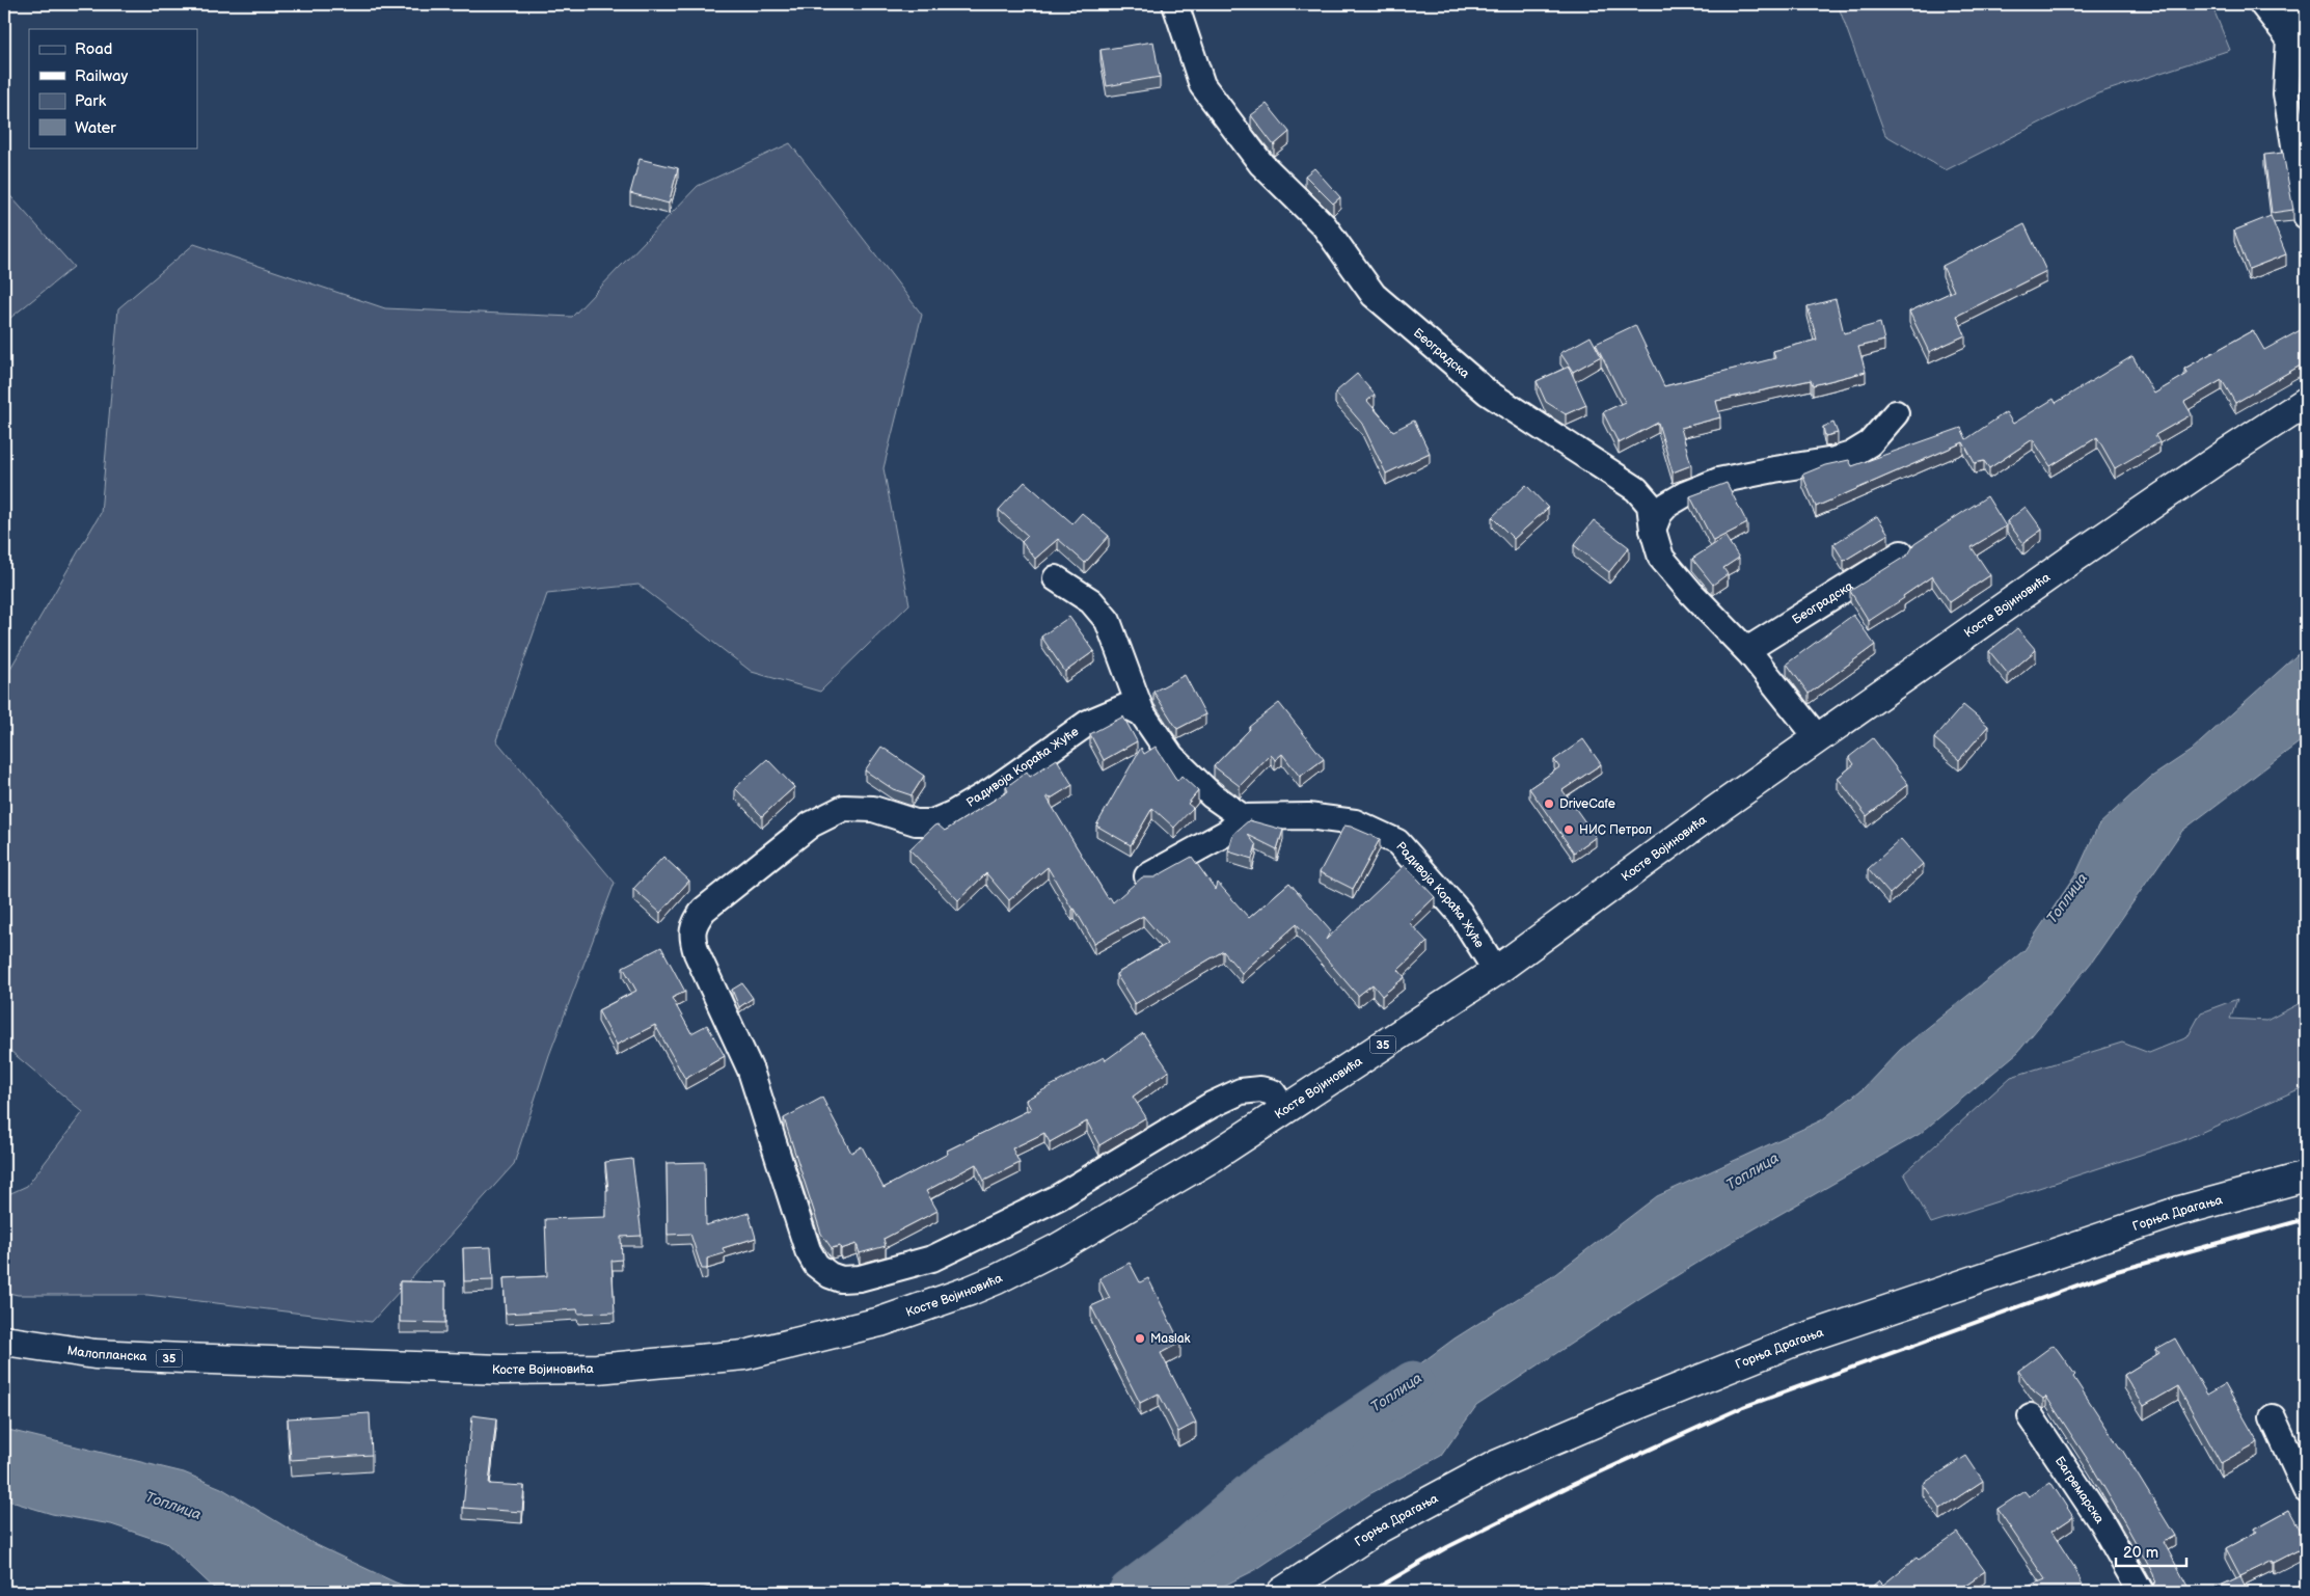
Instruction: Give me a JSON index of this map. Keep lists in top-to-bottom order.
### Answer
{
  "streets": {
    "main road": [
      "Косте Војиновића",
      "35",
      "Горња Драгања",
      "Малопланска"
    ],
    "street": ["Београдска", "Радивоја Кораћа Жуће", "Багремарска"]
  },
  "crossings": [
    ["Београдска", "Косте Војиновића"],
    ["Косте Војиновића", "Радивоја Кораћа Жуће"],
    ["Косте Војиновића", "Малопланска"]
  ],
  "water": ["Топлица"],
  "places": ["DriveCafe", "НИС Петрол", "Maslak"],
  "legend": [
    "Road",
    "Railway",
    "Park",
    "Water"
  ],
  "scale_bar": "20 m"
}
